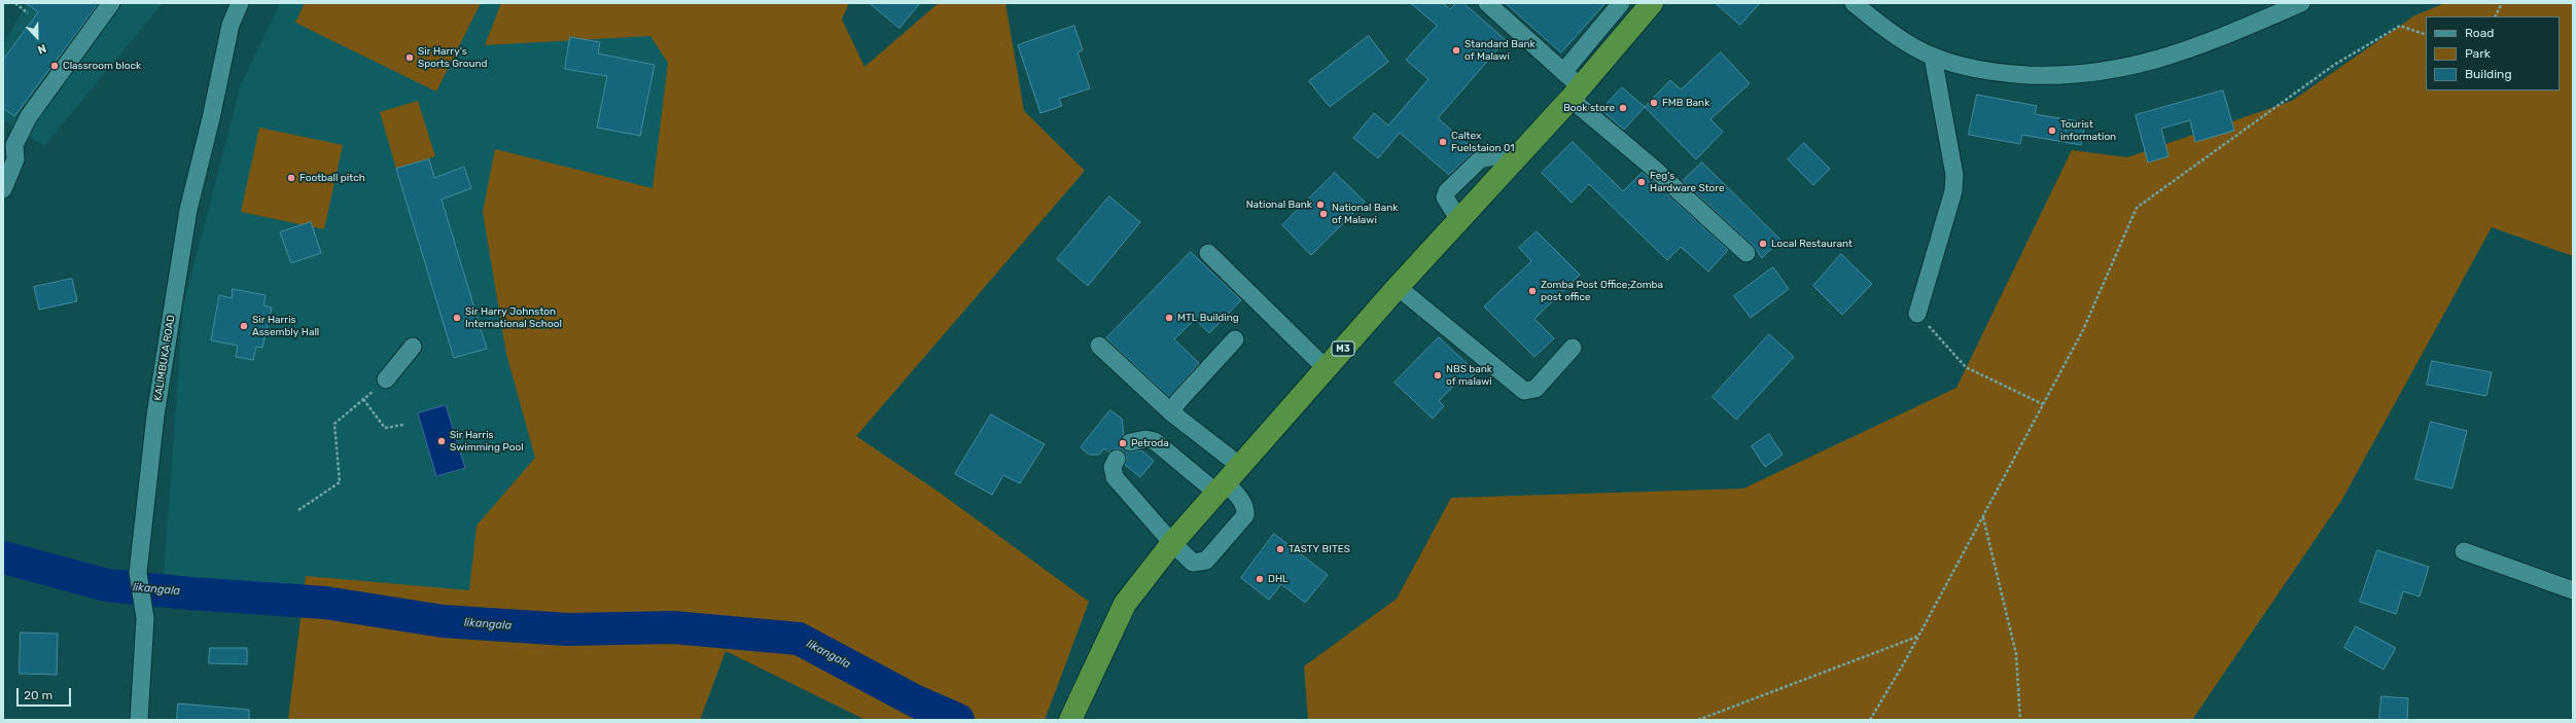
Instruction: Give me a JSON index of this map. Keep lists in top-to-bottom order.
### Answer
{
  "streets": {
    "highway": ["M3"],
    "street": ["KALIMBUKA ROAD"]
  },
  "water": ["likangala"],
  "places": [
    "Standard Bank of Malawi",
    "Sir Harry's Sports Ground",
    "Classroom block",
    "FMB Bank",
    "Book store",
    "Tourist information",
    "Caltex Fuelstaion 01",
    "Football pitch",
    "Feg's Hardware Store",
    "National Bank",
    "National Bank of Malawi",
    "Local Restaurant",
    "Zomba Post Office;Zomba post office",
    "Sir Harry Johnston International School",
    "MTL Building",
    "Sir Harris Assembly Hall",
    "NBS bank of malawi",
    "Sir Harris Swimming Pool",
    "Petroda",
    "TASTY BITES",
    "DHL"
  ],
  "legend": ["Road", "Park", "Building"],
  "scale_bar": "20 m",
  "north": "bottom"
}
